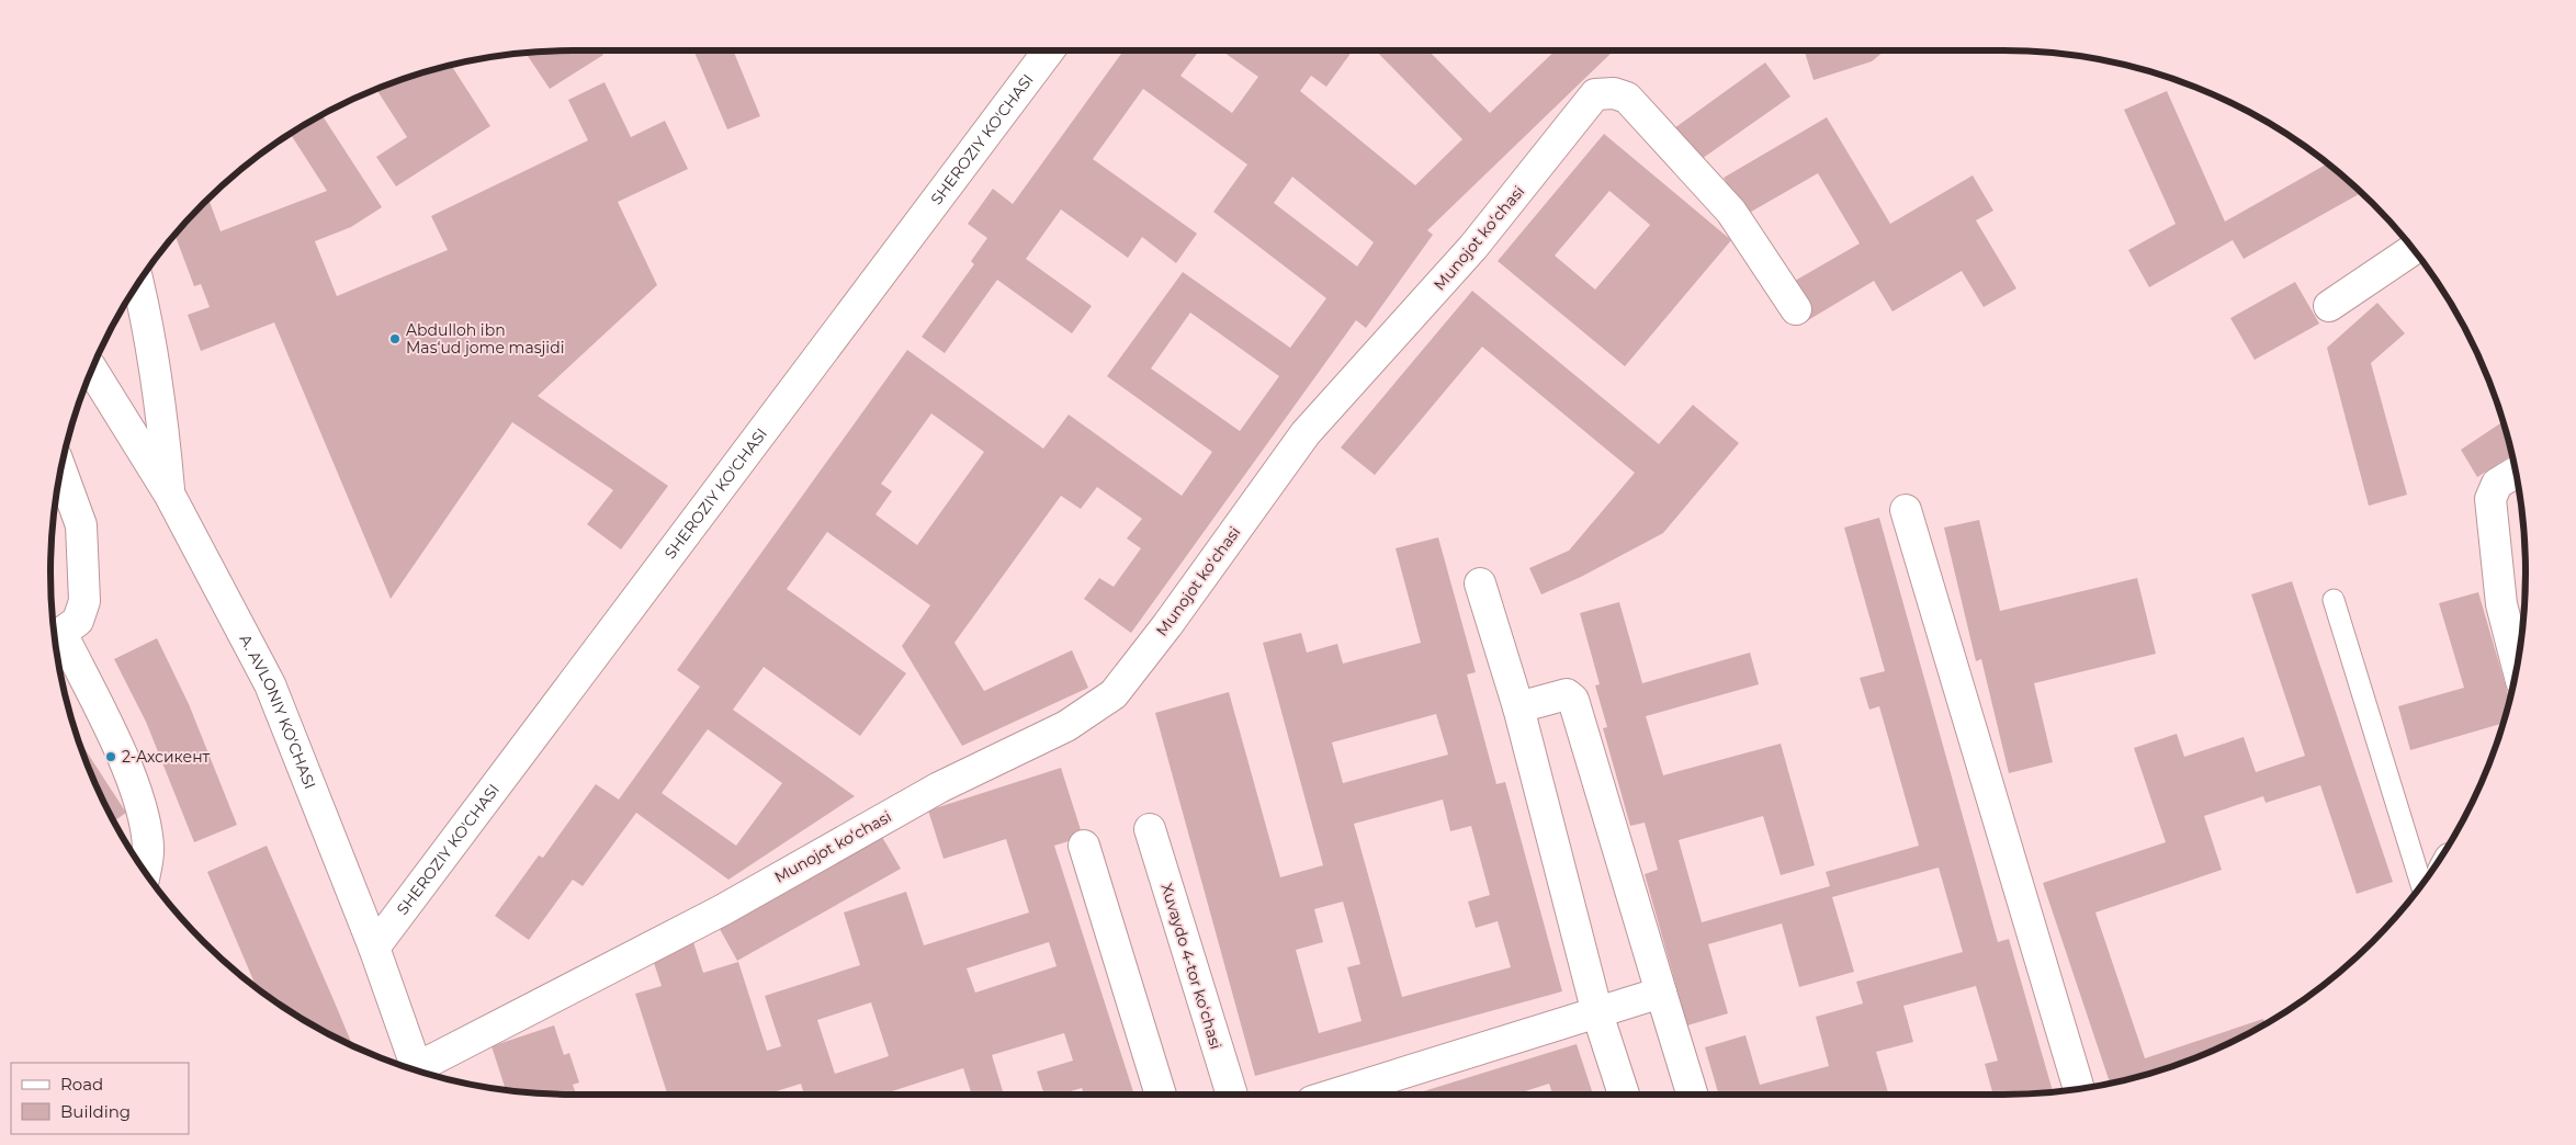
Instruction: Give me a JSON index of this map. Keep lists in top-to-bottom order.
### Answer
{
  "streets": {
    "street": [
      "SHEROZIY KO'CHASI",
      "Munojot koʻchasi",
      "A. AVLONIY KO‘CHASI",
      "Xuvaydo 4-tor koʻchasi"
    ]
  },
  "crossings": [
    ["SHEROZIY KO'CHASI", "A. AVLONIY KO‘CHASI"]
  ],
  "places": ["Abdulloh ibn Mas‘ud jome masjidi", "2-Ахсикент"],
  "legend": ["Road", "Building"]
}
